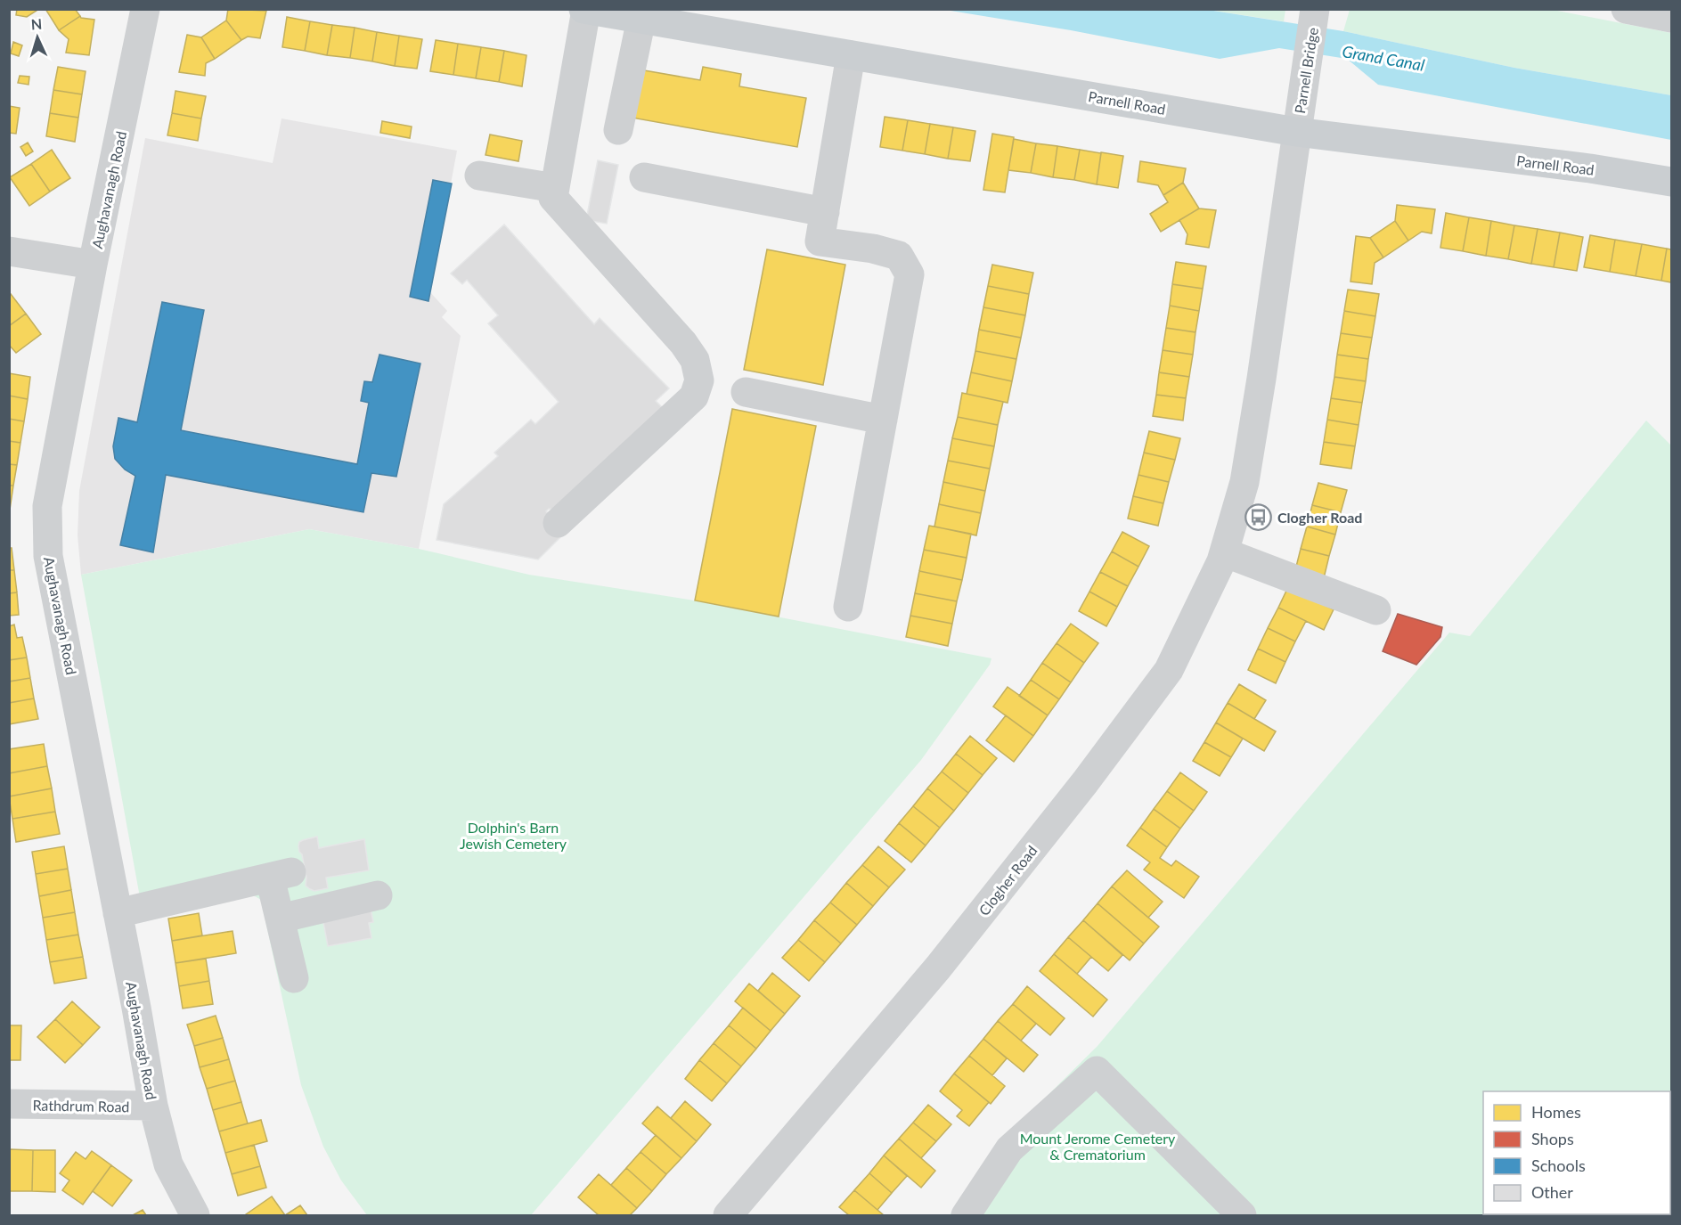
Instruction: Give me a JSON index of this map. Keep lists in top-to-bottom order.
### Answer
{
  "streets": {
    "main road": ["Parnell Road"],
    "street": [
      "Parnell Bridge",
      "Aughavanagh Road",
      "Clogher Road",
      "Rathdrum Road"
    ]
  },
  "crossings": [
    ["Parnell Bridge", "Parnell Road"],
    ["Parnell Bridge", "Clogher Road"],
    ["Parnell Road", "Clogher Road"],
    ["Aughavanagh Road", "Rathdrum Road"]
  ],
  "water": ["Grand Canal"],
  "parks": ["Dolphin's Barn Jewish Cemetery", "Mount Jerome Cemetery & Crematorium"],
  "places": {
    "bus stop": ["Clogher Road"]
  },
  "legend": [
    "Homes",
    "Shops",
    "Schools",
    "Other"
  ],
  "north": "top"
}
